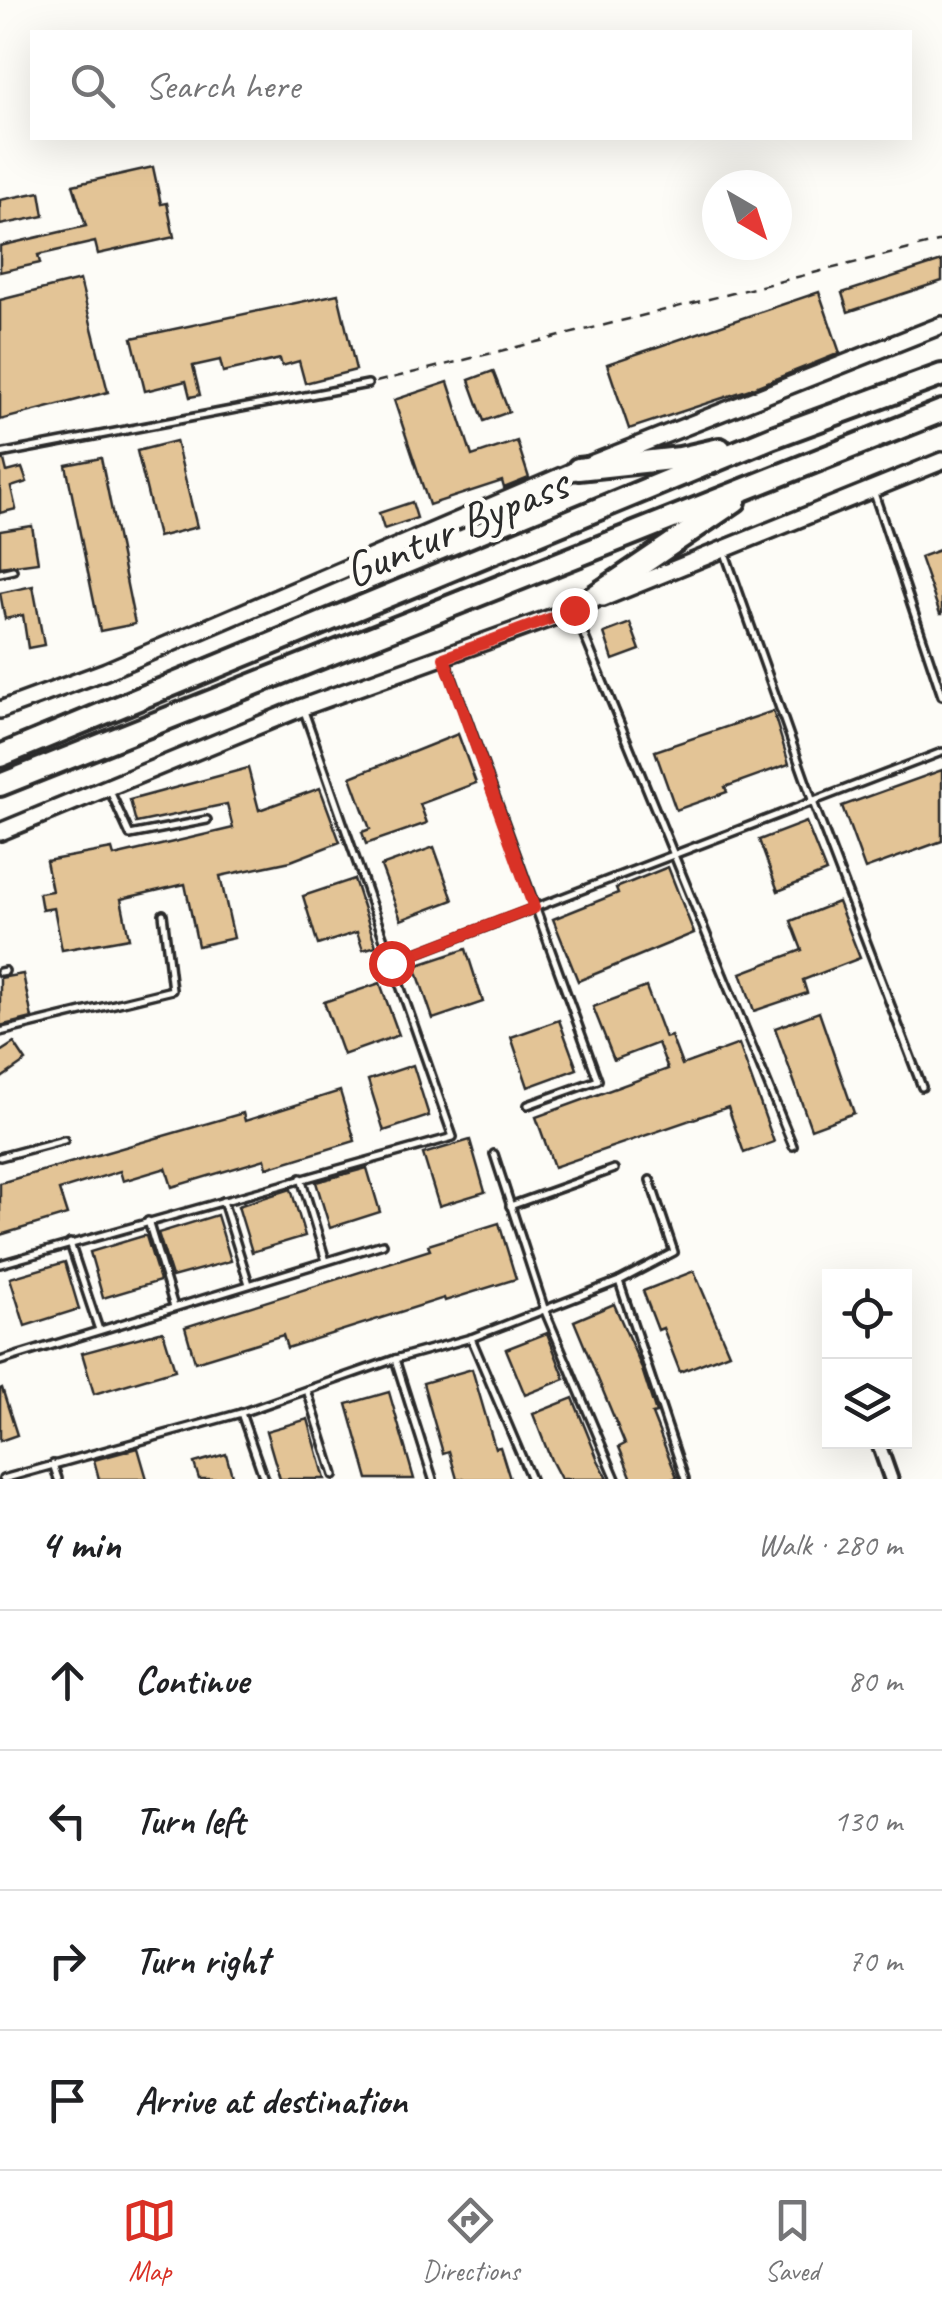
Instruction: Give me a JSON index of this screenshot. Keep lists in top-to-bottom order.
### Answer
{
  "streets": {
    "highway": ["Guntur Bypass"]
  },
  "north": "bottom right",
  "page": {
    "search": "Search here",
    "heading": ["4 min", "Walk · 280 m"],
    "list": [
      ["Continue", "80 m"],
      ["Turn left", "130 m"],
      ["Turn right", "70 m"],
      "Arrive at destination"
    ],
    "nav": ["Map", "Directions", "Saved"]
  }
}
